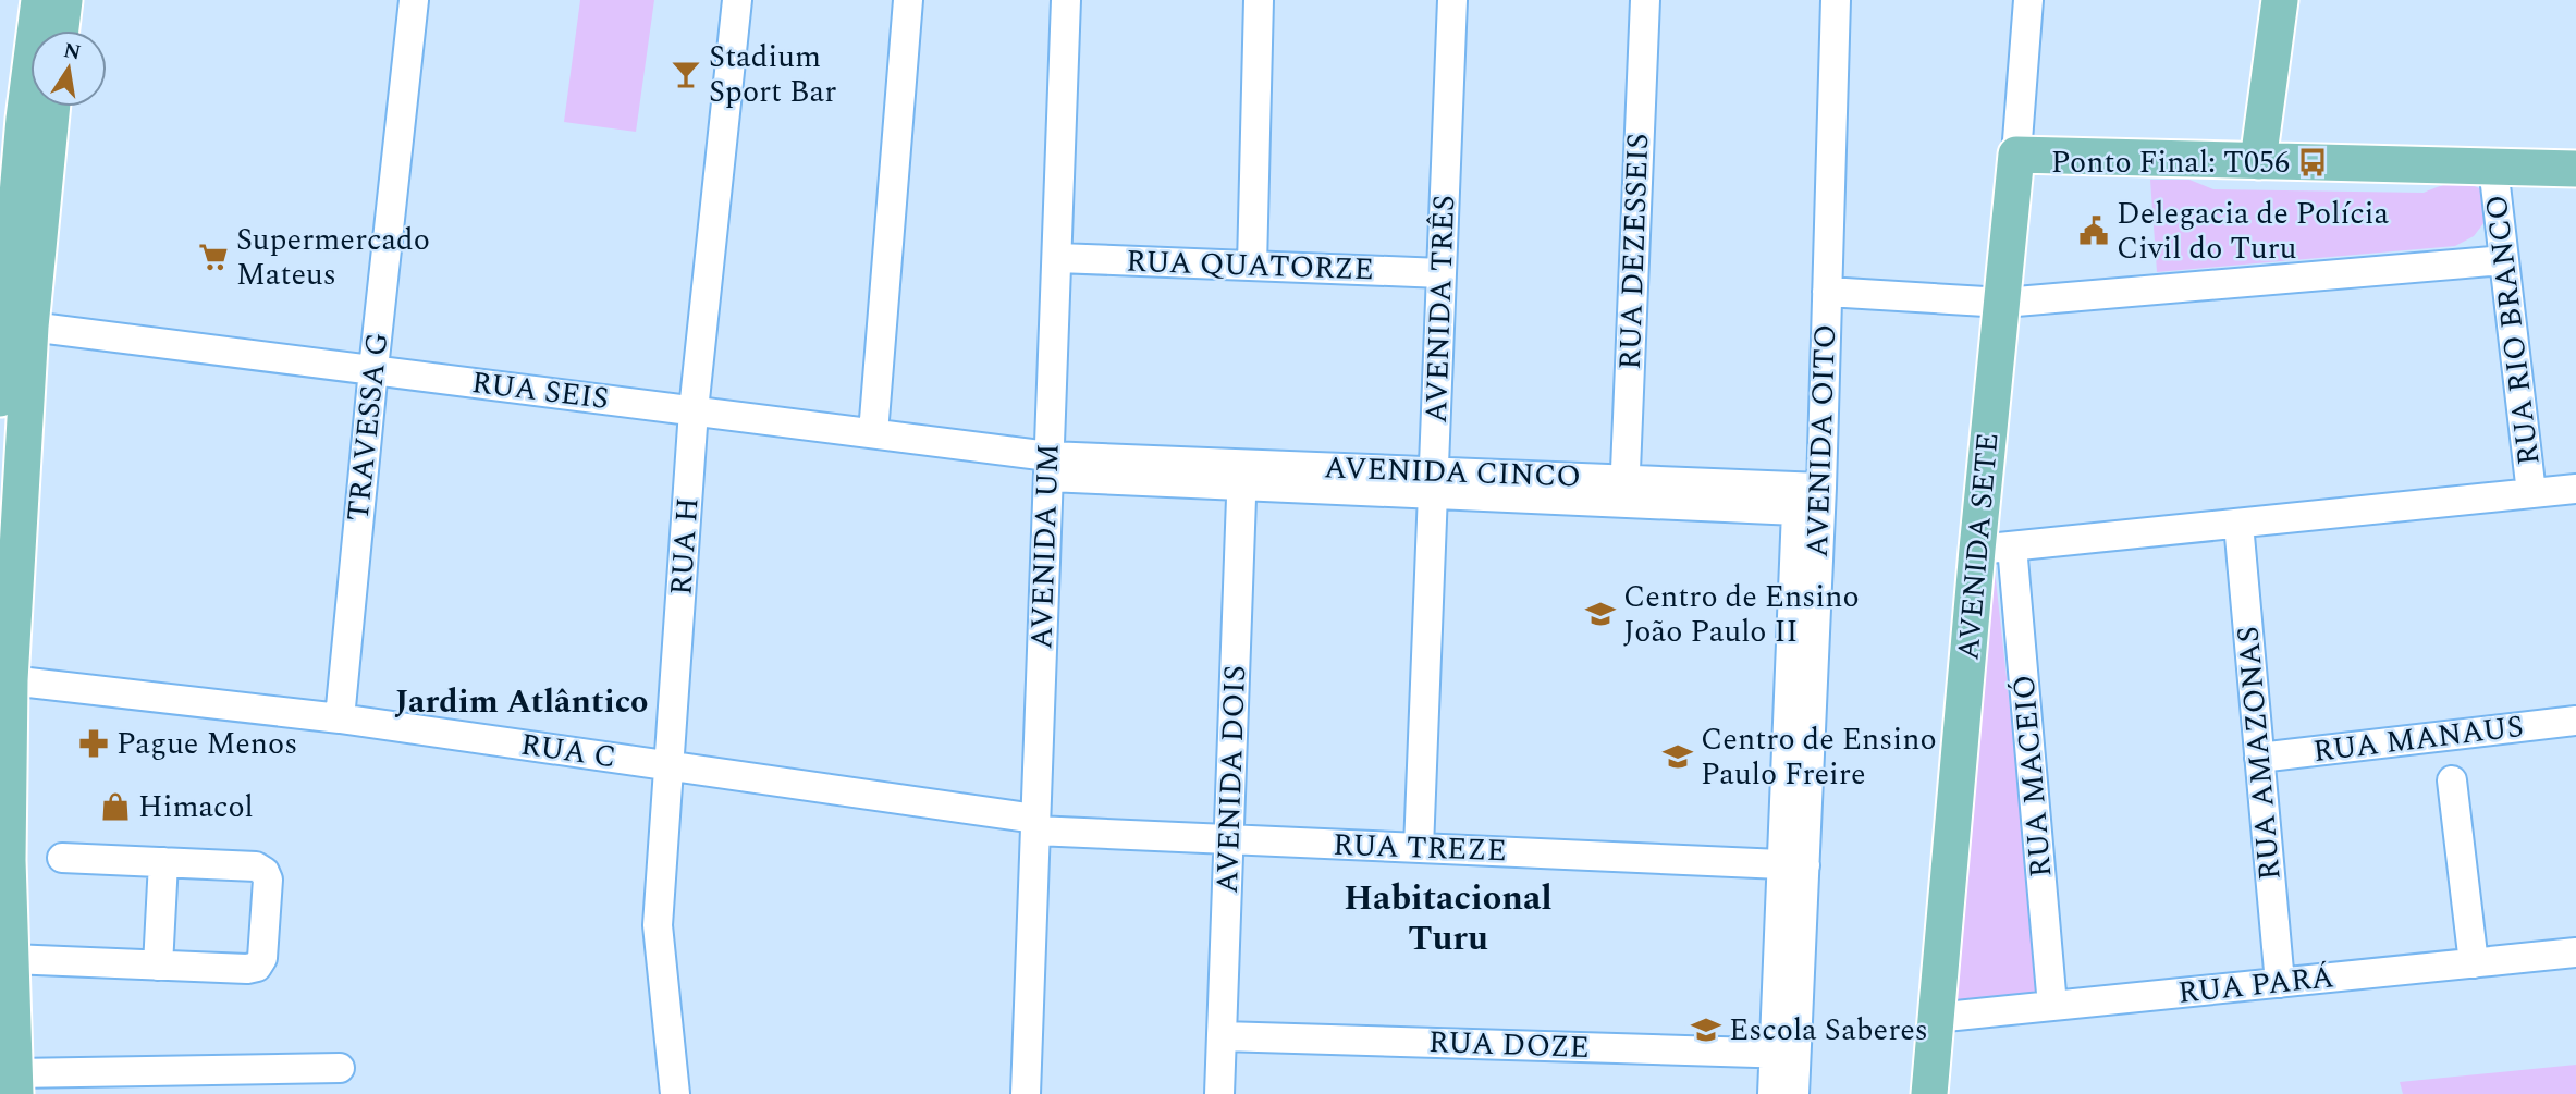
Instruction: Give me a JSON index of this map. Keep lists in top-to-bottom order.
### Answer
{
  "streets": {
    "main road": ["AVENIDA SETE"],
    "street": [
      "RUA DEZESSEIS",
      "RUA QUATORZE",
      "AVENIDA TRÊS",
      "RUA RIO BRANCO",
      "RUA SEIS",
      "TRAVESSA G",
      "AVENIDA OITO",
      "AVENIDA CINCO",
      "RUA H",
      "AVENIDA UM",
      "RUA MANAUS",
      "RUA C",
      "RUA AMAZONAS",
      "RUA MACEIÓ",
      "AVENIDA DOIS",
      "RUA TREZE",
      "RUA PARÁ",
      "RUA DOZE"
    ]
  },
  "crossings": [
    ["RUA DEZESSEIS", "AVENIDA CINCO"],
    ["RUA QUATORZE", "AVENIDA TRÊS"],
    ["RUA QUATORZE", "AVENIDA UM"],
    ["AVENIDA TRÊS", "AVENIDA CINCO"],
    ["AVENIDA TRÊS", "RUA TREZE"],
    ["RUA SEIS", "TRAVESSA G"],
    ["RUA SEIS", "AVENIDA CINCO"],
    ["RUA SEIS", "RUA H"],
    ["RUA SEIS", "AVENIDA UM"],
    ["TRAVESSA G", "RUA C"],
    ["AVENIDA OITO", "AVENIDA CINCO"],
    ["AVENIDA OITO", "RUA TREZE"],
    ["AVENIDA CINCO", "AVENIDA UM"],
    ["AVENIDA CINCO", "AVENIDA DOIS"],
    ["RUA H", "RUA C"],
    ["AVENIDA UM", "RUA C"],
    ["AVENIDA UM", "RUA TREZE"],
    ["AVENIDA SETE", "RUA MACEIÓ"],
    ["AVENIDA SETE", "RUA PARÁ"],
    ["RUA MANAUS", "RUA AMAZONAS"],
    ["RUA C", "RUA TREZE"],
    ["RUA AMAZONAS", "RUA PARÁ"],
    ["RUA MACEIÓ", "RUA PARÁ"],
    ["AVENIDA DOIS", "RUA TREZE"],
    ["AVENIDA DOIS", "RUA DOZE"]
  ],
  "districts": ["Jardim Atlântico", "Habitacional Turu"],
  "places": {
    "bar": ["Stadium Sport Bar"],
    "bus stop": ["Ponto Final: T056"],
    "public building": ["Delegacia de Polícia Civil do Turu"],
    "supermarket": ["Supermercado Mateus"],
    "school or university": ["Centro de Ensino João Paulo II", "Centro de Ensino Paulo Freire", "Escola Saberes"],
    "pharmacy": ["Pague Menos"],
    "shop": ["Himacol"]
  },
  "north": "top"
}
